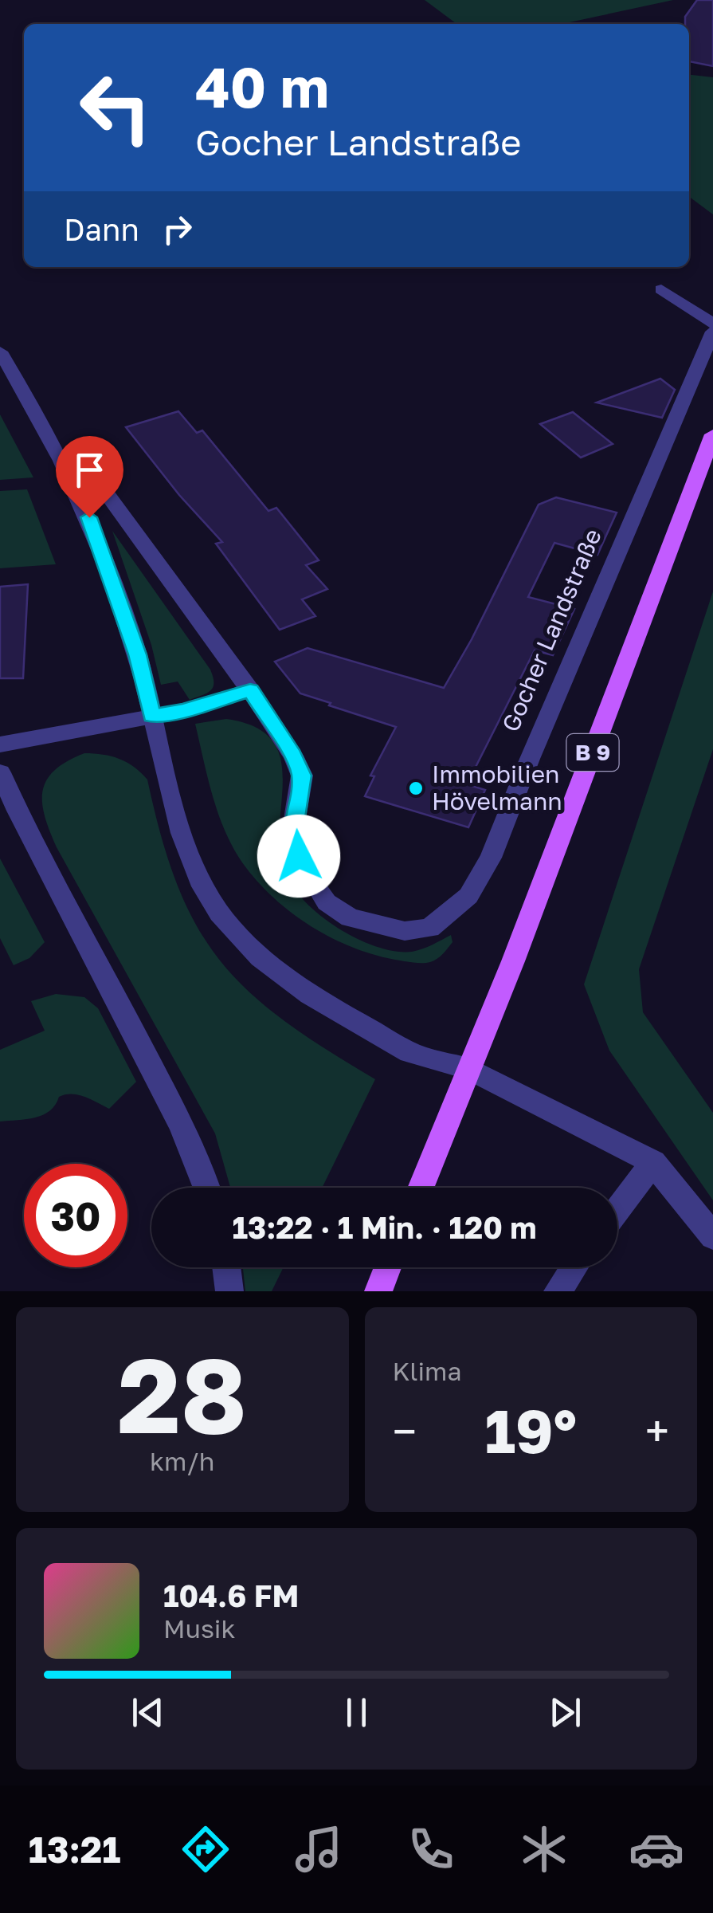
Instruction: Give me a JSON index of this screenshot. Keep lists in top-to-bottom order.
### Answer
{
  "streets": {
    "main road": ["B 9"],
    "street": ["Gocher Landstraße"]
  },
  "places": ["Immobilien Hövelmann"],
  "page": {
    "turn": ["40 m", "Gocher Landstraße"],
    "then": "Dann",
    "limit": "30",
    "trip": "13:22 · 1 Min. · 120 m",
    "tile": [
      ["28", "km/h"],
      "Klima"
    ],
    "heat": ["−", "19°", "+"],
    "song": ["104.6 FM", "Musik"],
    "tabs": "13:21"
  }
}
